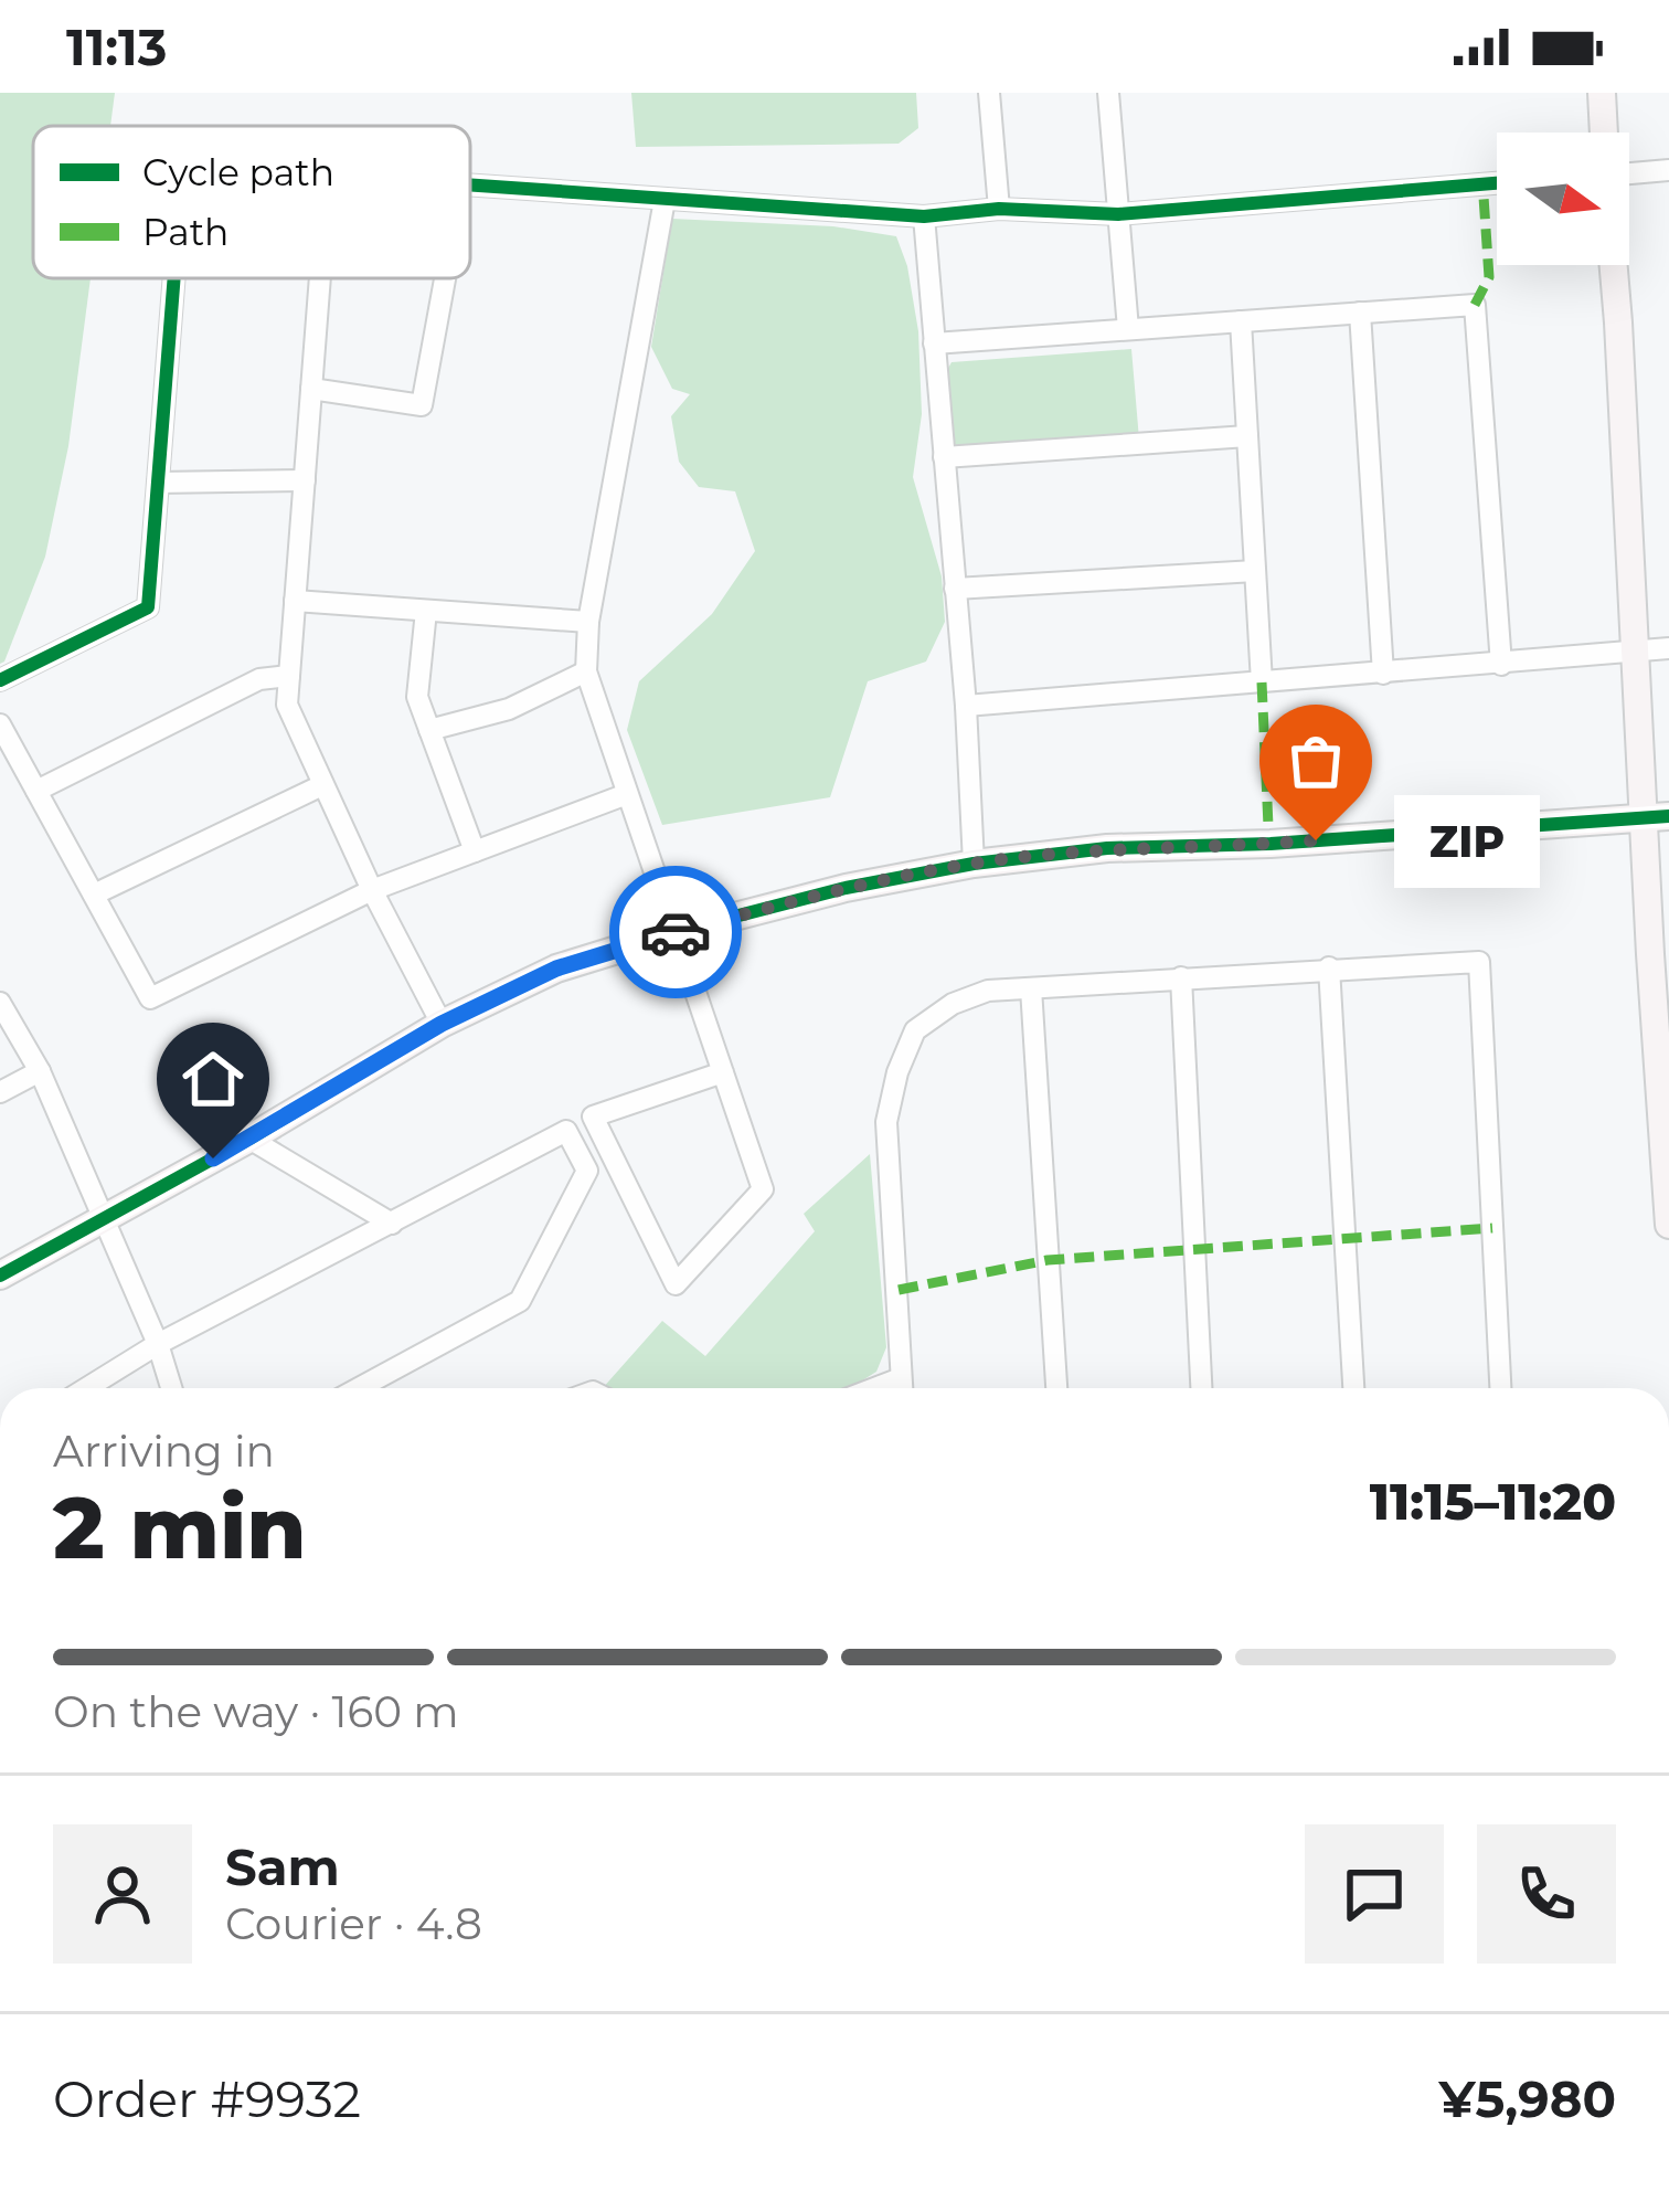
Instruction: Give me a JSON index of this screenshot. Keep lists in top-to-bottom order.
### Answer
{
  "places": ["ZIP"],
  "legend": ["Cycle path", "Path"],
  "north": "right",
  "page": {
    "status": "11:13",
    "bubble": "ZIP",
    "heading": ["2 min", "Arriving in", "11:15–11:20"],
    "panel": [
      "Sam",
      "Courier · 4.8",
      "Order #9932",
      "¥5,980"
    ],
    "bar": "On the way · 160 m"
  }
}
